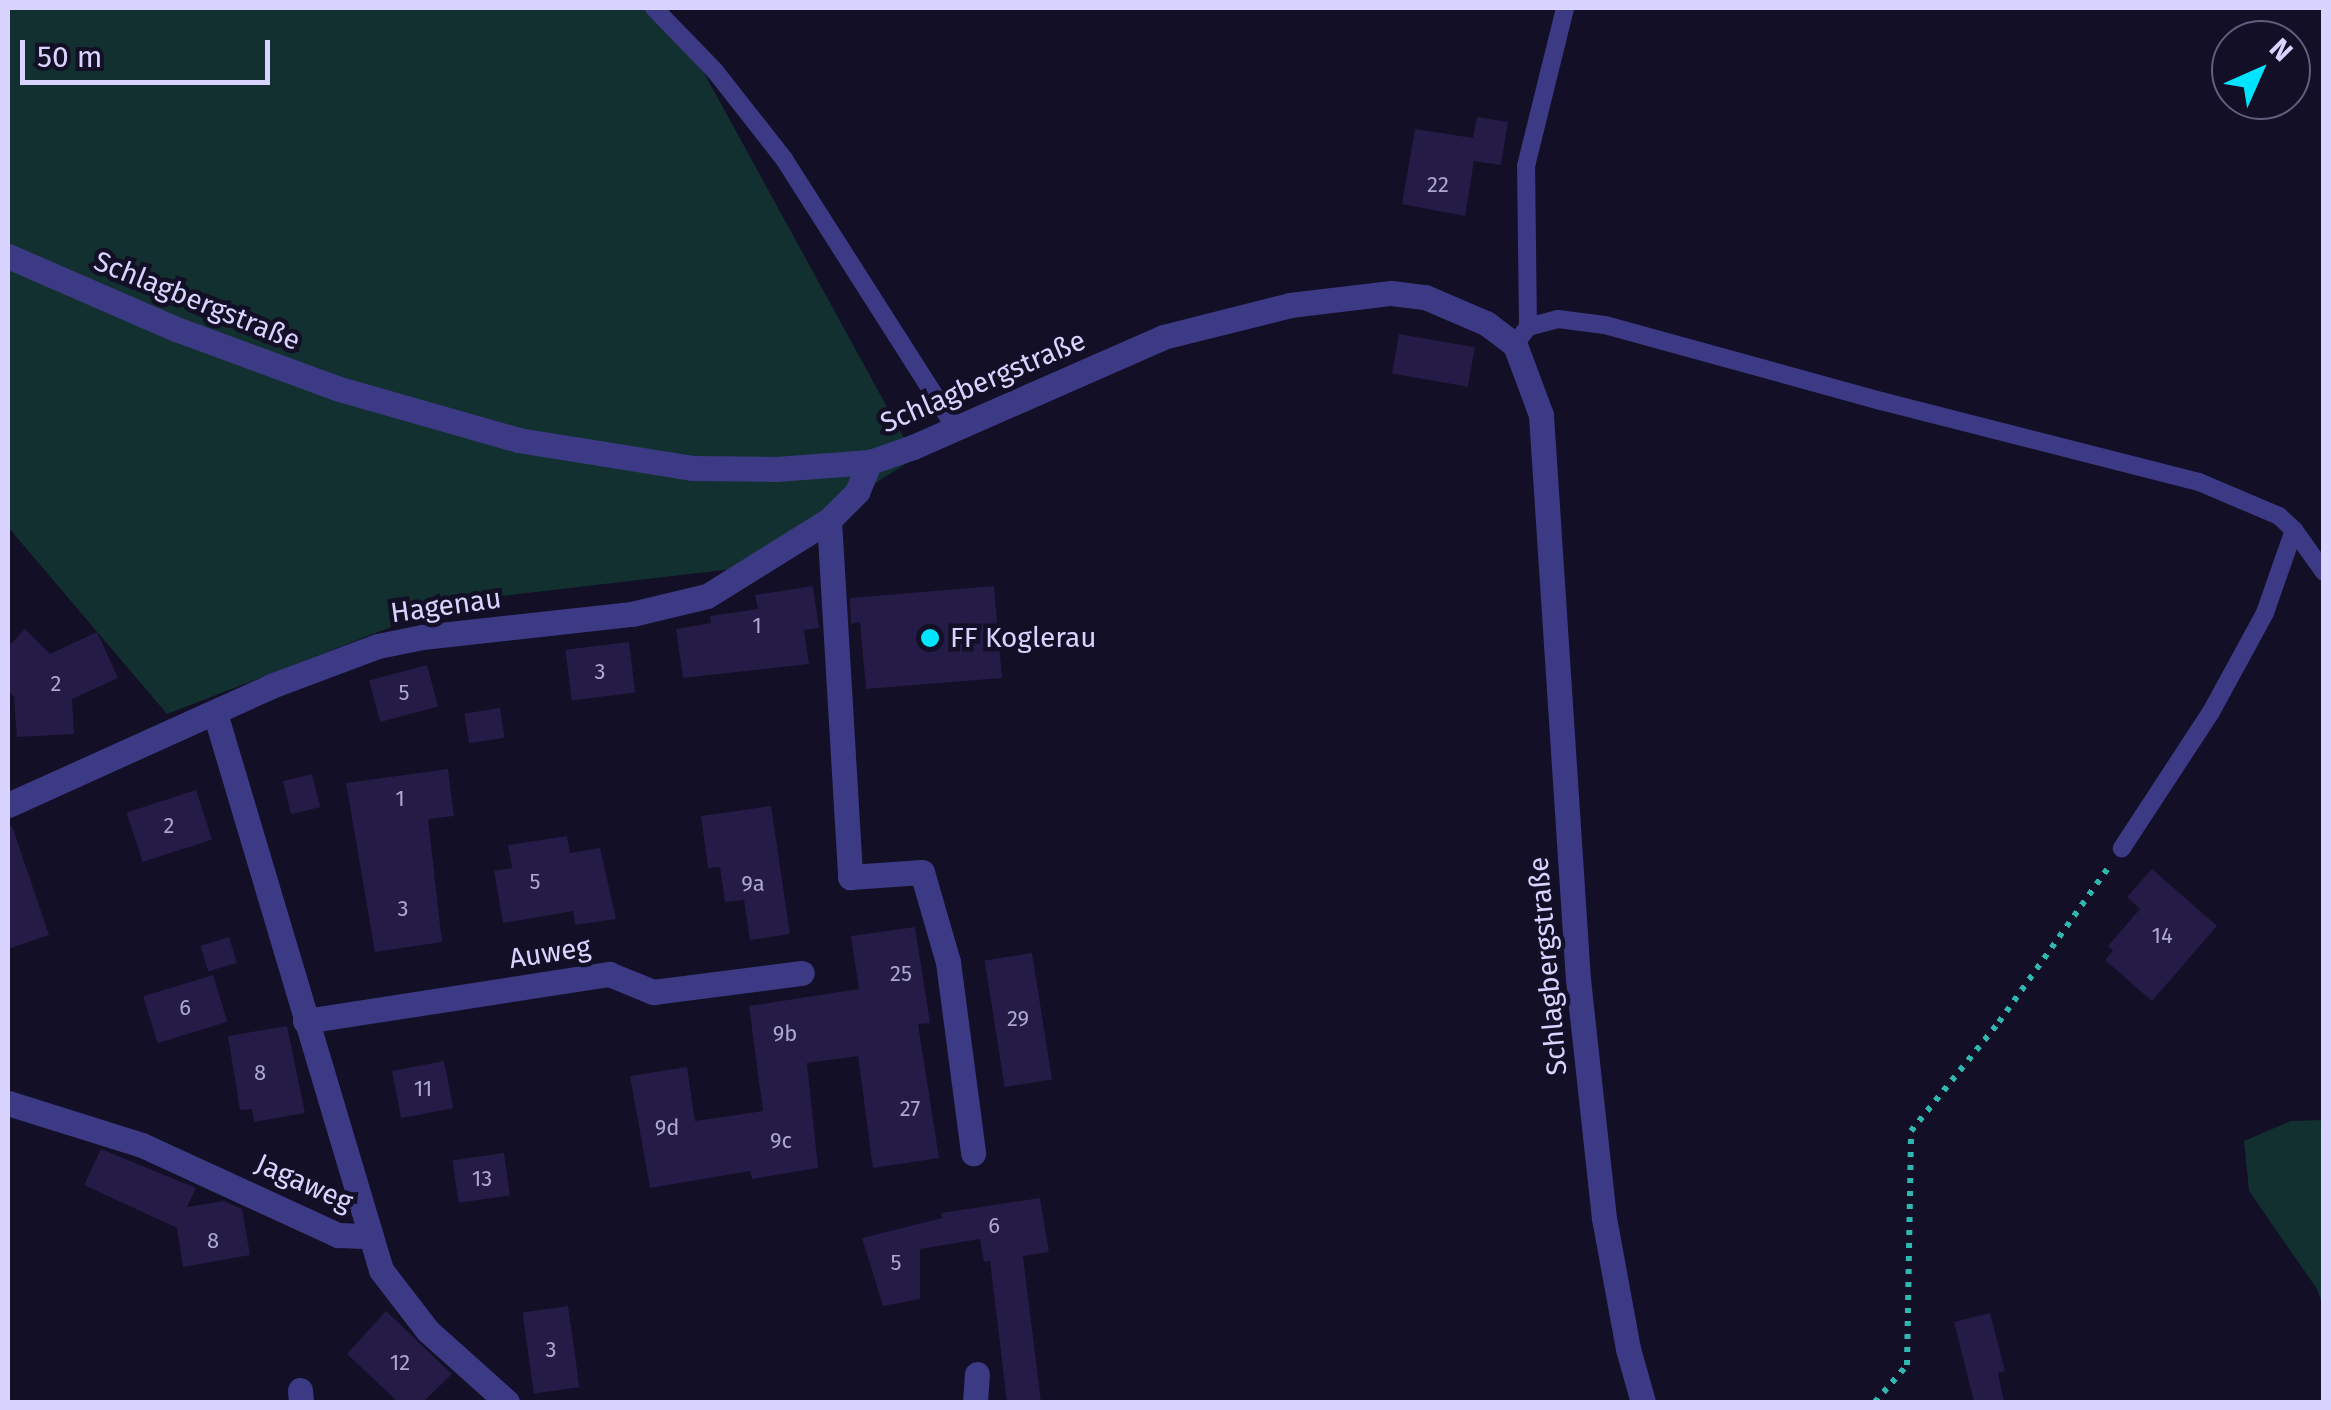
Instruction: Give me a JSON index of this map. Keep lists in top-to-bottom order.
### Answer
{
  "streets": {
    "street": [
      "Schlagbergstraße",
      "Hagenau",
      "Auweg",
      "Jagaweg"
    ]
  },
  "crossings": [
    ["Schlagbergstraße", "Hagenau"]
  ],
  "places": ["FF Koglerau"],
  "house_numbers": [
    "22",
    "1",
    "3",
    "2",
    "5",
    "1",
    "2",
    "5",
    "9a",
    "3",
    "14",
    "25",
    "6",
    "29",
    "9b",
    "8",
    "11",
    "27",
    "9d",
    "9c",
    "13",
    "6",
    "8",
    "5",
    "3",
    "12"
  ],
  "scale_bar": "50 m",
  "north": "top right"
}
